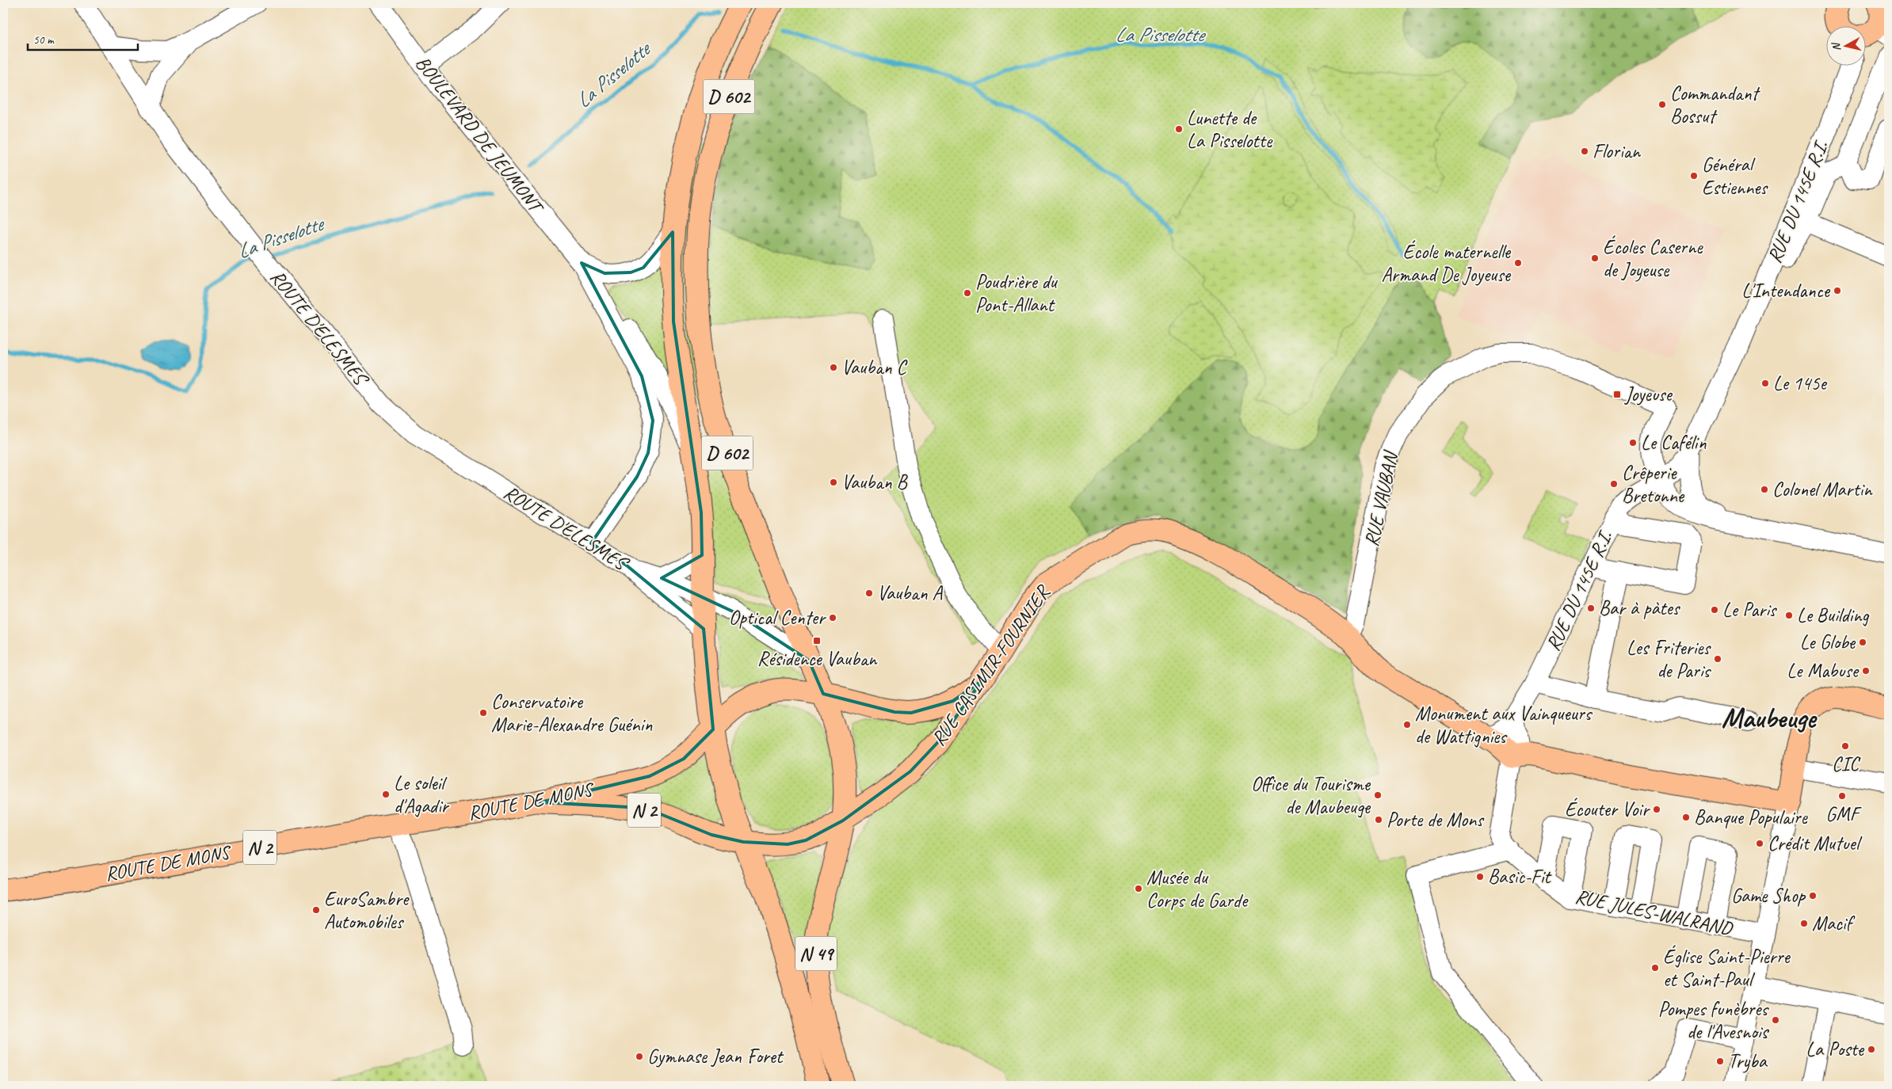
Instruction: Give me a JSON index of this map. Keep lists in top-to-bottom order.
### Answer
{
  "streets": {
    "main road": [
      "D 602",
      "RUE CASIMIR-FOURNIER",
      "ROUTE DE MONS",
      "N 2",
      "N 49"
    ],
    "street": [
      "BOULEVARD DE JEUMONT",
      "RUE DU 145E R.I.",
      "ROUTE D'ELESMES",
      "RUE VAUBAN",
      "RUE JULES-WALRAND"
    ]
  },
  "crossings": [
    ["D 602", "BOULEVARD DE JEUMONT"],
    ["D 602", "ROUTE DE MONS"],
    ["D 602", "N 2"],
    ["BOULEVARD DE JEUMONT", "ROUTE D'ELESMES"],
    ["RUE DU 145E R.I.", "RUE VAUBAN"],
    ["RUE DU 145E R.I.", "RUE CASIMIR-FOURNIER"],
    ["RUE VAUBAN", "RUE CASIMIR-FOURNIER"],
    ["RUE CASIMIR-FOURNIER", "N 2"],
    ["RUE CASIMIR-FOURNIER", "N 49"],
    ["ROUTE DE MONS", "N 2"],
    ["N 2", "N 49"]
  ],
  "districts": ["Maubeuge"],
  "water": ["La Pisselotte"],
  "places": {
    "other": [
      "Commandant Bossut",
      "Lunette de La Pisselotte",
      "Florian",
      "Général Estiennes",
      "Écoles Caserne de Joyeuse",
      "École maternelle Armand De Joyeuse",
      "L'Intendance",
      "Poudrière du Pont-Allant",
      "Vauban C",
      "Le 145e",
      "Le Cafélin",
      "Vauban B",
      "Crêperie Bretonne",
      "Colonel Martin",
      "Vauban A",
      "Bar à pàtes",
      "Le Paris",
      "Le Building",
      "Optical Center",
      "Le Globe",
      "Les Friteries de Paris",
      "Le Mabuse",
      "Conservatoire Marie-Alexandre Guénin",
      "Monument aux Vainqueurs de Wattignies",
      "CIC",
      "Le soleil d'Agadir",
      "Office du Tourisme de Maubeuge",
      "GMF",
      "Écouter Voir",
      "Banque Populaire",
      "Porte de Mons",
      "Crédit Mutuel",
      "Basic-Fit",
      "Musée du Corps de Garde",
      "Game Shop",
      "EuroSambre Automobiles",
      "Macif",
      "Église Saint-Pierre et Saint-Paul",
      "Pompes funèbres de l'Avesnois",
      "La Poste",
      "Gymnase Jean Foret",
      "Tryba"
    ],
    "transit": ["Joyeuse", "Résidence Vauban"]
  },
  "scale_bar": "50 m",
  "north": "left"
}
